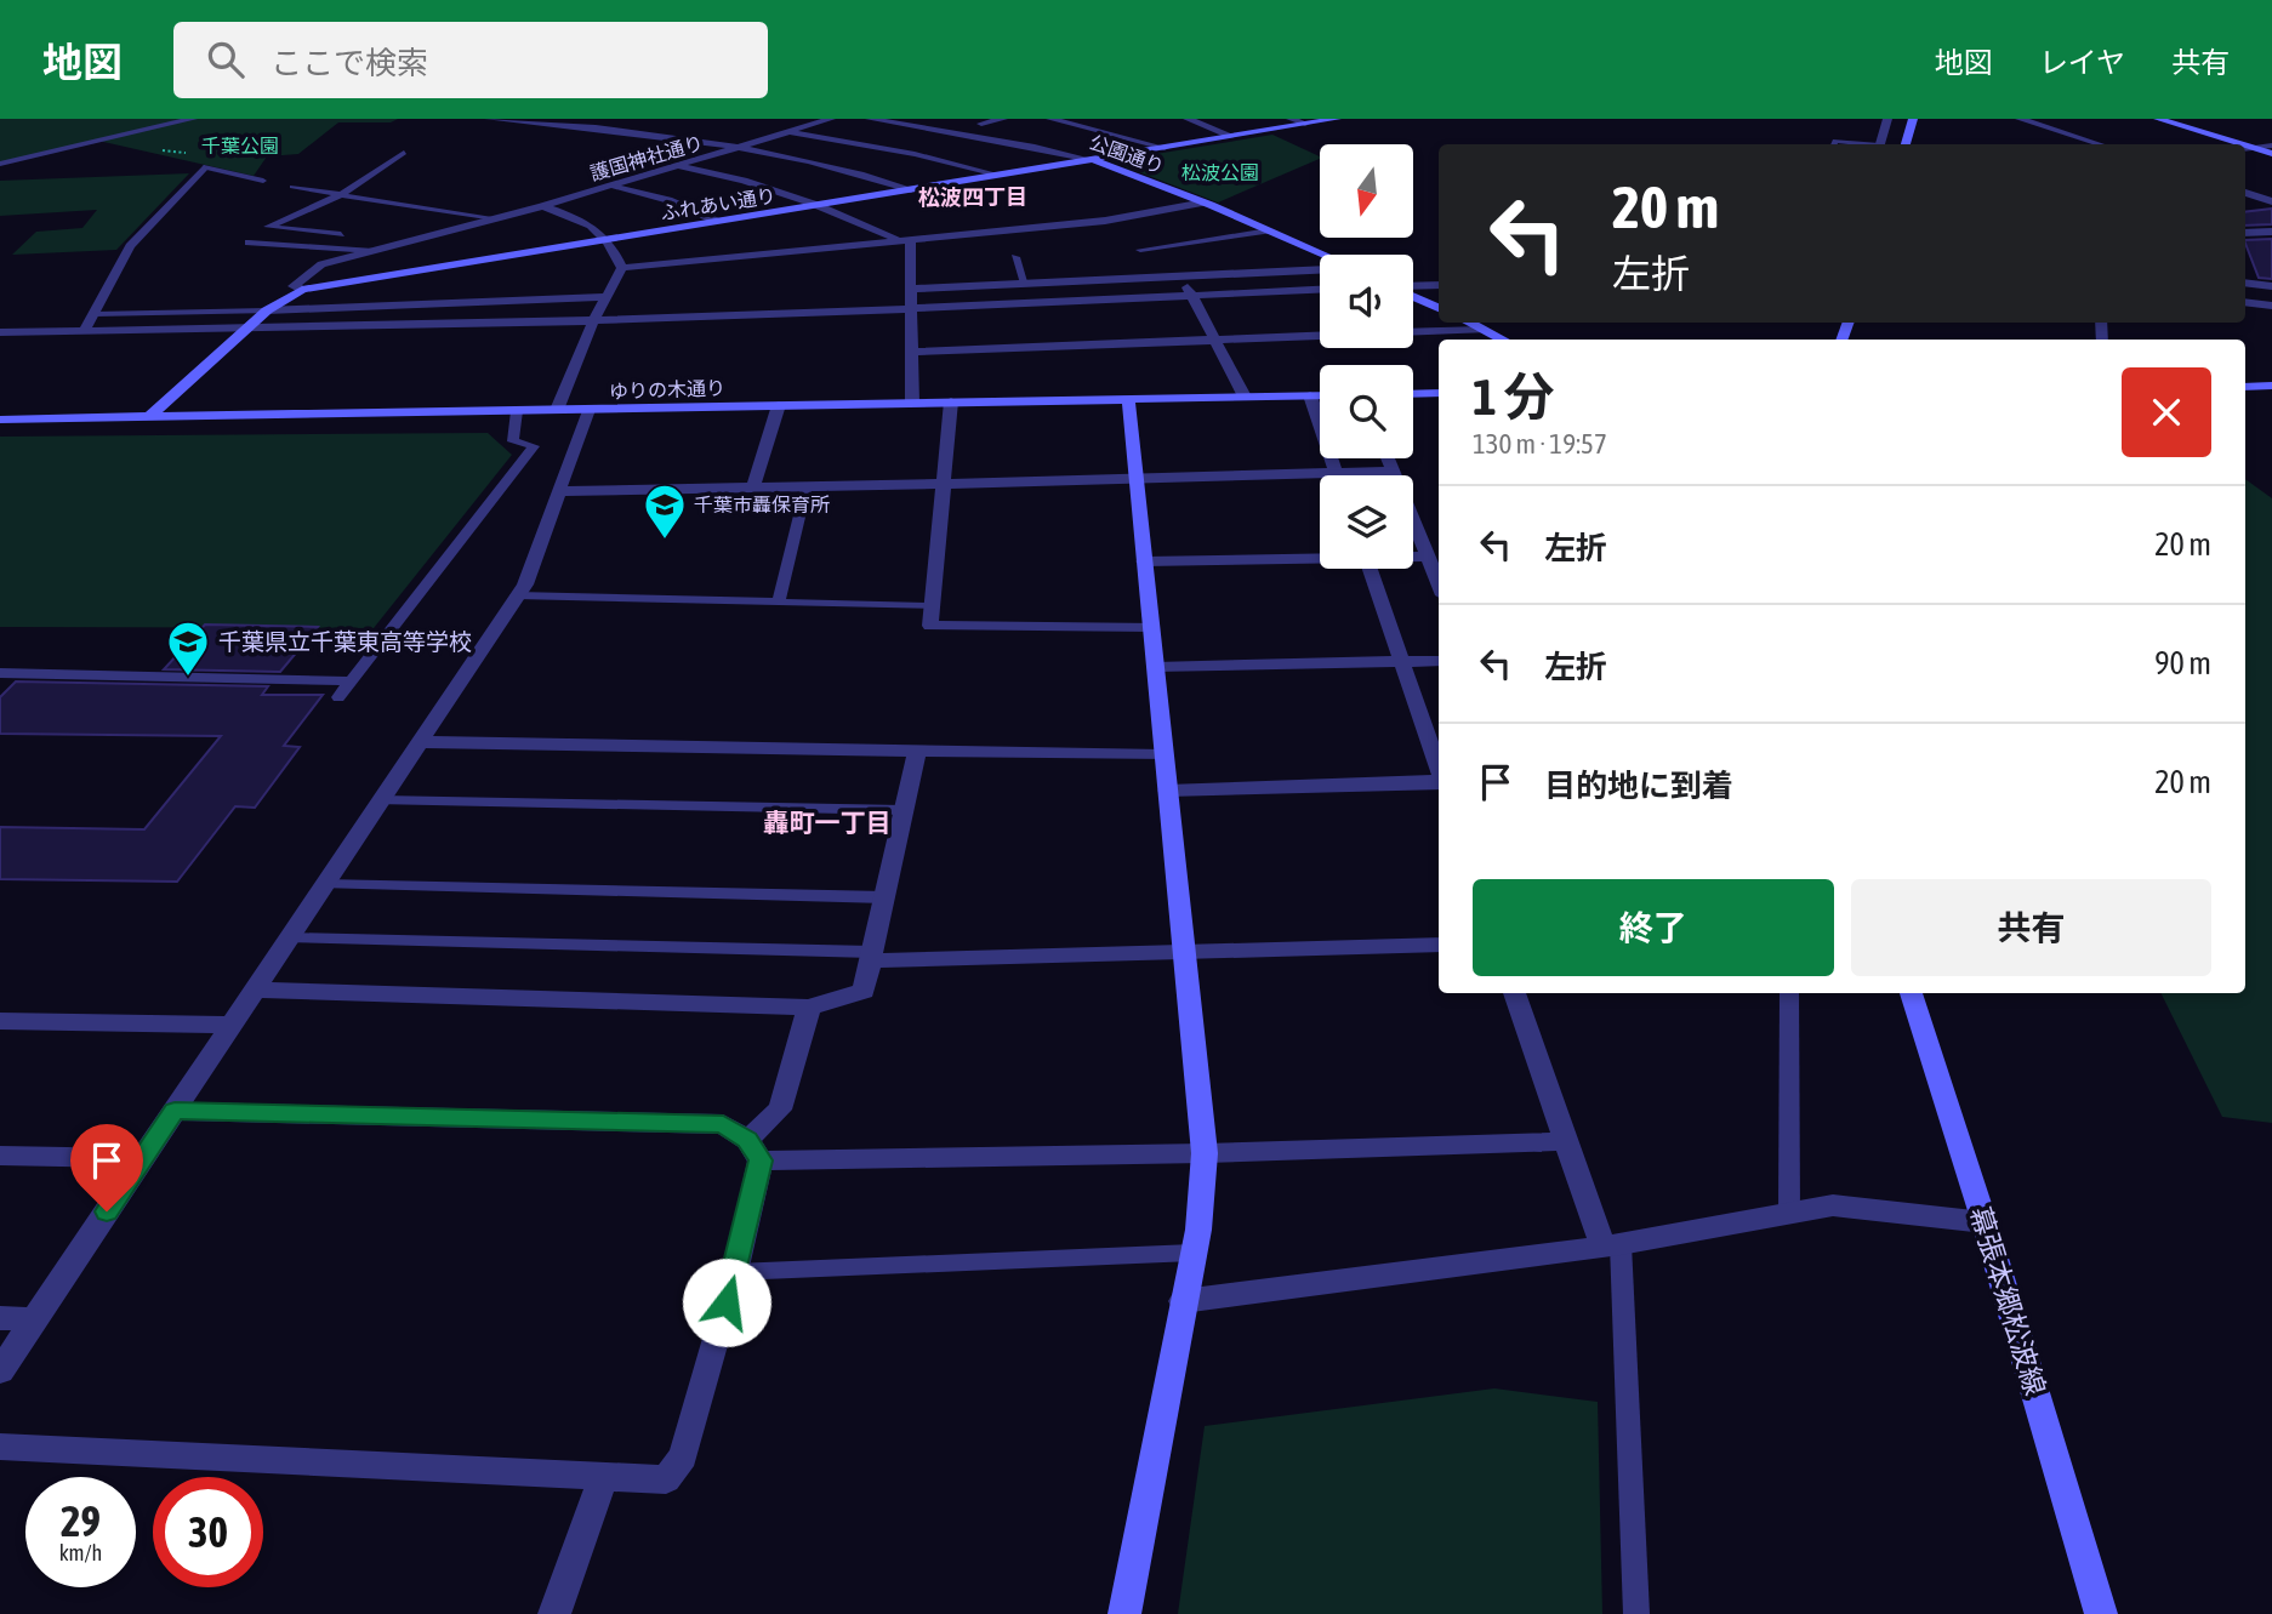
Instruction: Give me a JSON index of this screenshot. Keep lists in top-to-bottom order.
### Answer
{
  "streets": {
    "street": [
      "公園通り",
      "護国神社通り",
      "ふれあい通り",
      "ゆりの木通り",
      "幕張本郷松波線"
    ]
  },
  "crossings": [
    ["公園通り", "ふれあい通り"],
    ["護国神社通り", "ふれあい通り"],
    ["ふれあい通り", "ゆりの木通り"]
  ],
  "districts": ["松波四丁目", "轟町一丁目"],
  "parks": ["千葉公園", "松波公園"],
  "places": {
    "school or university": ["千葉市轟保育所", "千葉県立千葉東高等学校"]
  },
  "north": "bottom",
  "page": {
    "header": "地図",
    "search": "ここで検索",
    "nav": ["地図", "レイヤ", "共有"],
    "turn": ["20 m", "左折"],
    "heading": ["1 分", "130 m · 19:57"],
    "list": [
      {
        "name": "左折",
        "value": "20 m"
      },
      {
        "name": "左折",
        "value": "90 m"
      },
      {
        "name": "目的地に到着",
        "value": "20 m"
      }
    ],
    "buttons": ["終了", "共有"],
    "speed": "29 km/h",
    "limit": "30"
  }
}
